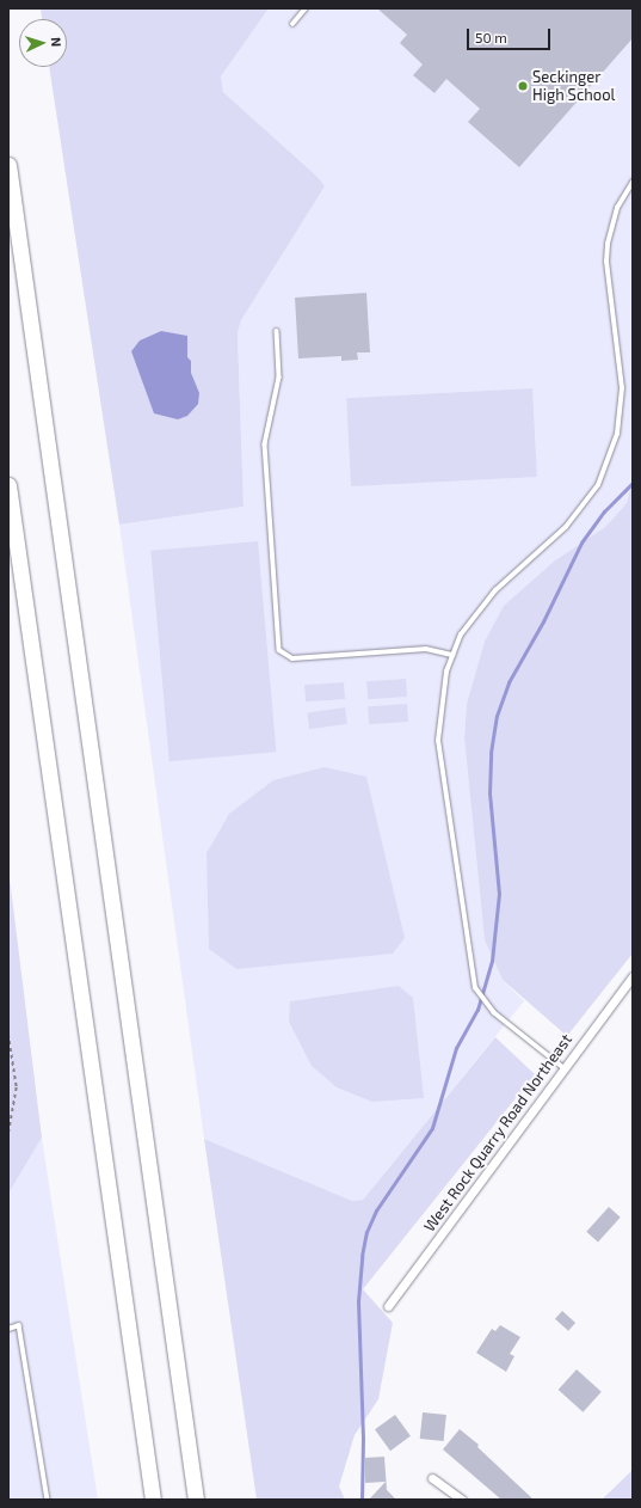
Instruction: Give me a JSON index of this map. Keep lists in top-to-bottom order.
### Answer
{
  "streets": {
    "street": ["West Rock Quarry Road Northeast"]
  },
  "places": ["Seckinger High School"],
  "scale_bar": "50 m",
  "north": "right"
}
